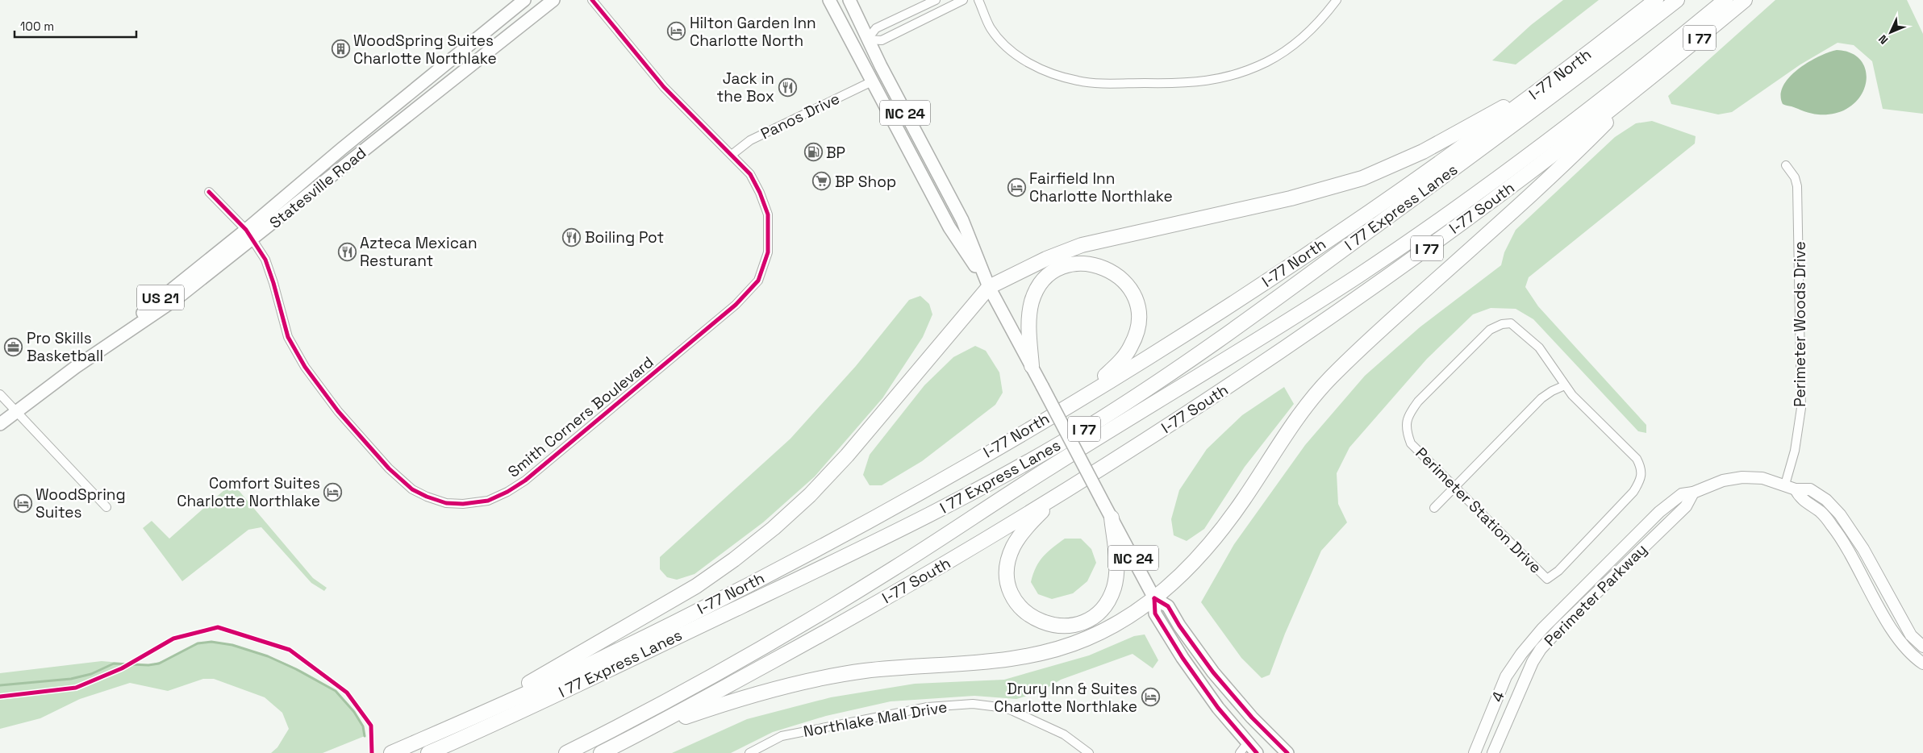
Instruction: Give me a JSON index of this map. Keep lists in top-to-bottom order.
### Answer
{
  "streets": {
    "highway": [
      "I 77",
      "I-77 North",
      "I 77 Express Lanes",
      "I-77 South"
    ],
    "main road": ["NC 24", "Statesville Road", "US 21"],
    "street": [
      "Panos Drive",
      "Perimeter Woods Drive",
      "Smith Corners Boulevard",
      "Perimeter Station Drive",
      "Perimeter Parkway",
      "4",
      "Northlake Mall Drive"
    ]
  },
  "crossings": [
    ["NC 24", "Panos Drive"],
    ["Panos Drive", "Smith Corners Boulevard"],
    ["Statesville Road", "Smith Corners Boulevard"],
    ["Perimeter Woods Drive", "Perimeter Parkway"],
    ["Perimeter Parkway", "4"]
  ],
  "places": {
    "hotel": [
      "Hilton Garden Inn Charlotte North",
      "Fairfield Inn Charlotte Northlake",
      "Comfort Suites Charlotte Northlake",
      "WoodSpring Suites",
      "Drury Inn & Suites Charlotte Northlake"
    ],
    "building": ["WoodSpring Suites Charlotte Northlake"],
    "restaurant": ["Jack in the Box", "Boiling Pot", "Azteca Mexican Resturant"],
    "fuel station": ["BP"],
    "supermarket": ["BP Shop"],
    "office": ["Pro Skills Basketball"]
  },
  "scale_bar": "100 m",
  "north": "bottom left"
}
